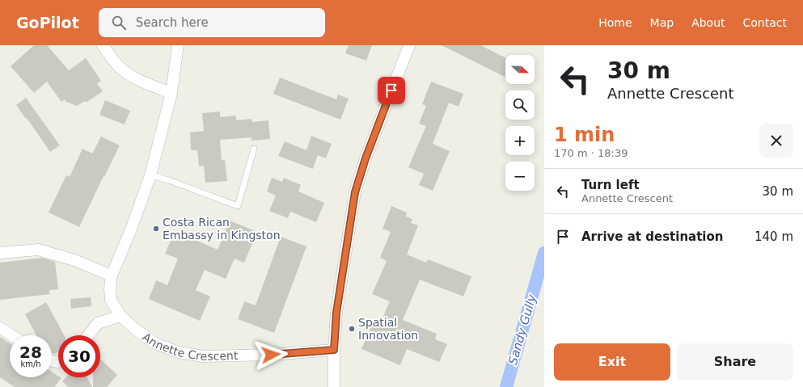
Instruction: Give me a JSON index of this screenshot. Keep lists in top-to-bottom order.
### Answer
{
  "streets": {
    "street": ["Annette Crescent"]
  },
  "water": ["Sandy Gully"],
  "places": ["Costa Rican Embassy in Kingston", "Spatial Innovation"],
  "north": "right",
  "page": {
    "header": "GoPilot",
    "search": "Search here",
    "nav": [
      "Home",
      "Map",
      "About",
      "Contact"
    ],
    "turn": ["30 m", "Annette Crescent"],
    "map_buttons": ["+", "−"],
    "heading": ["1 min", "170 m · 18:39"],
    "list": [
      {
        "name": "Turn left",
        "note": "Annette Crescent",
        "value": "30 m"
      },
      {
        "name": "Arrive at destination",
        "value": "140 m"
      }
    ],
    "speed": "28 km/h",
    "limit": "30",
    "buttons": ["Exit", "Share"]
  }
}
